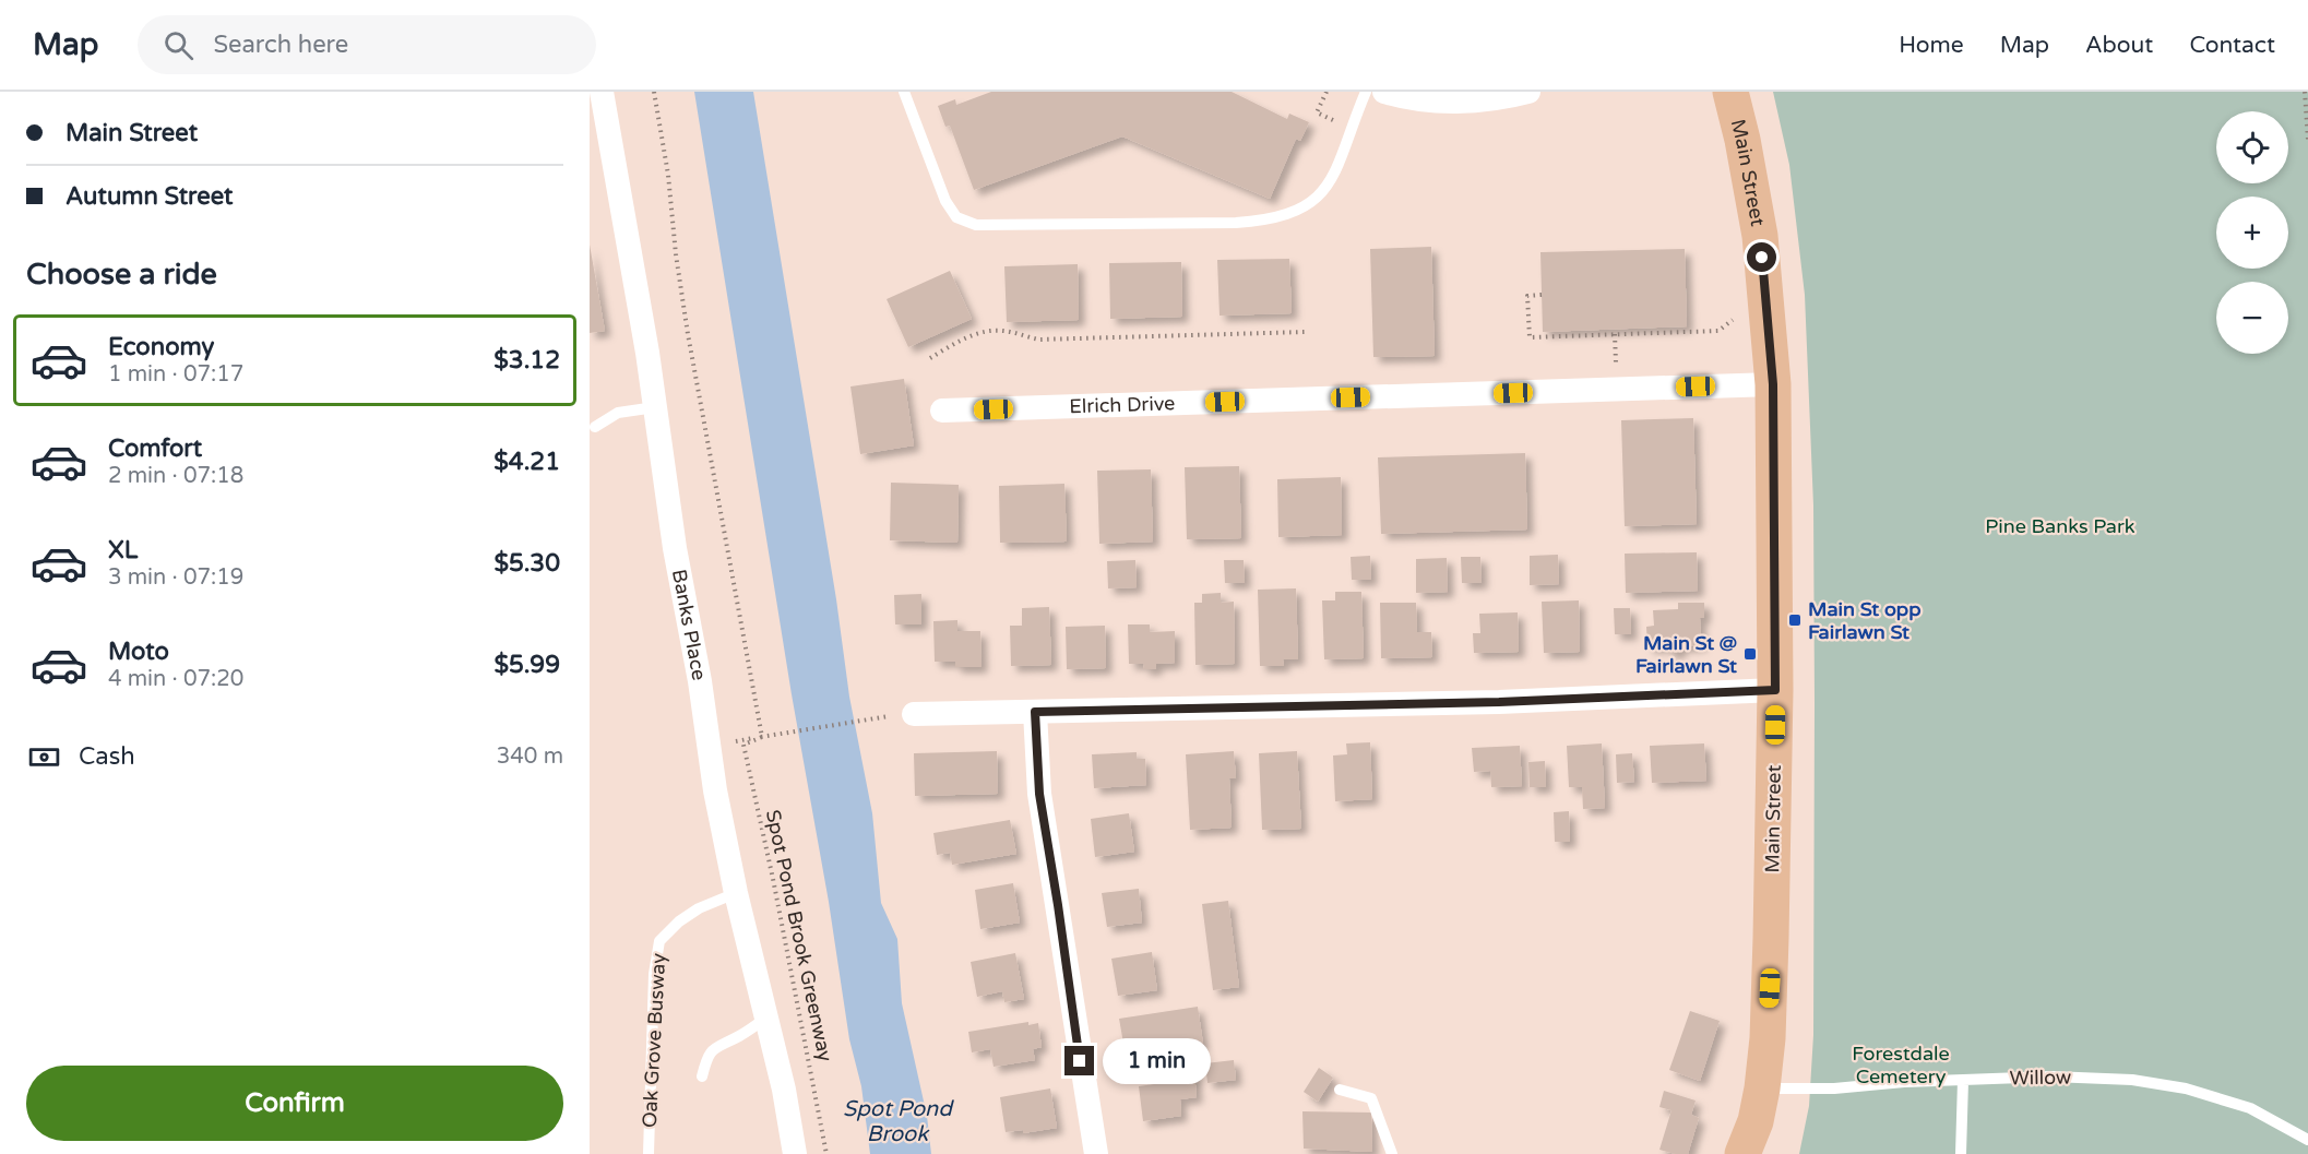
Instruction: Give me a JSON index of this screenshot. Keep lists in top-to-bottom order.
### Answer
{
  "streets": {
    "main road": ["Main Street"],
    "street": ["Elrich Drive", "Banks Place"],
    "lane": ["Oak Grove Busway", "Willow"],
    "path": ["Spot Pond Brook Greenway"]
  },
  "crossings": [
    ["Main Street", "Elrich Drive"],
    ["Main Street", "Willow"],
    ["Banks Place", "Oak Grove Busway"]
  ],
  "water": ["Spot Pond Brook"],
  "parks": ["Pine Banks Park", "Forestdale Cemetery"],
  "places": {
    "transit": ["Main St opp Fairlawn St", "Main St @ Fairlawn St"]
  },
  "page": {
    "header": "Map",
    "search": "Search here",
    "nav": [
      "Home",
      "Map",
      "About",
      "Contact"
    ],
    "banner": ["Main Street", "Autumn Street"],
    "map_buttons": ["+", "−"],
    "heading": "Choose a ride",
    "list": [
      {
        "name": "Economy",
        "note": "1 min · 07:17",
        "value": "$3.12"
      },
      {
        "name": "Comfort",
        "note": "2 min · 07:18",
        "value": "$4.21"
      },
      {
        "name": "XL",
        "note": "3 min · 07:19",
        "value": "$5.30"
      },
      {
        "name": "Moto",
        "note": "4 min · 07:20",
        "value": "$5.99"
      }
    ],
    "pay": ["Cash", "340 m"],
    "bubble": "1 min",
    "buttons": "Confirm"
  }
}
